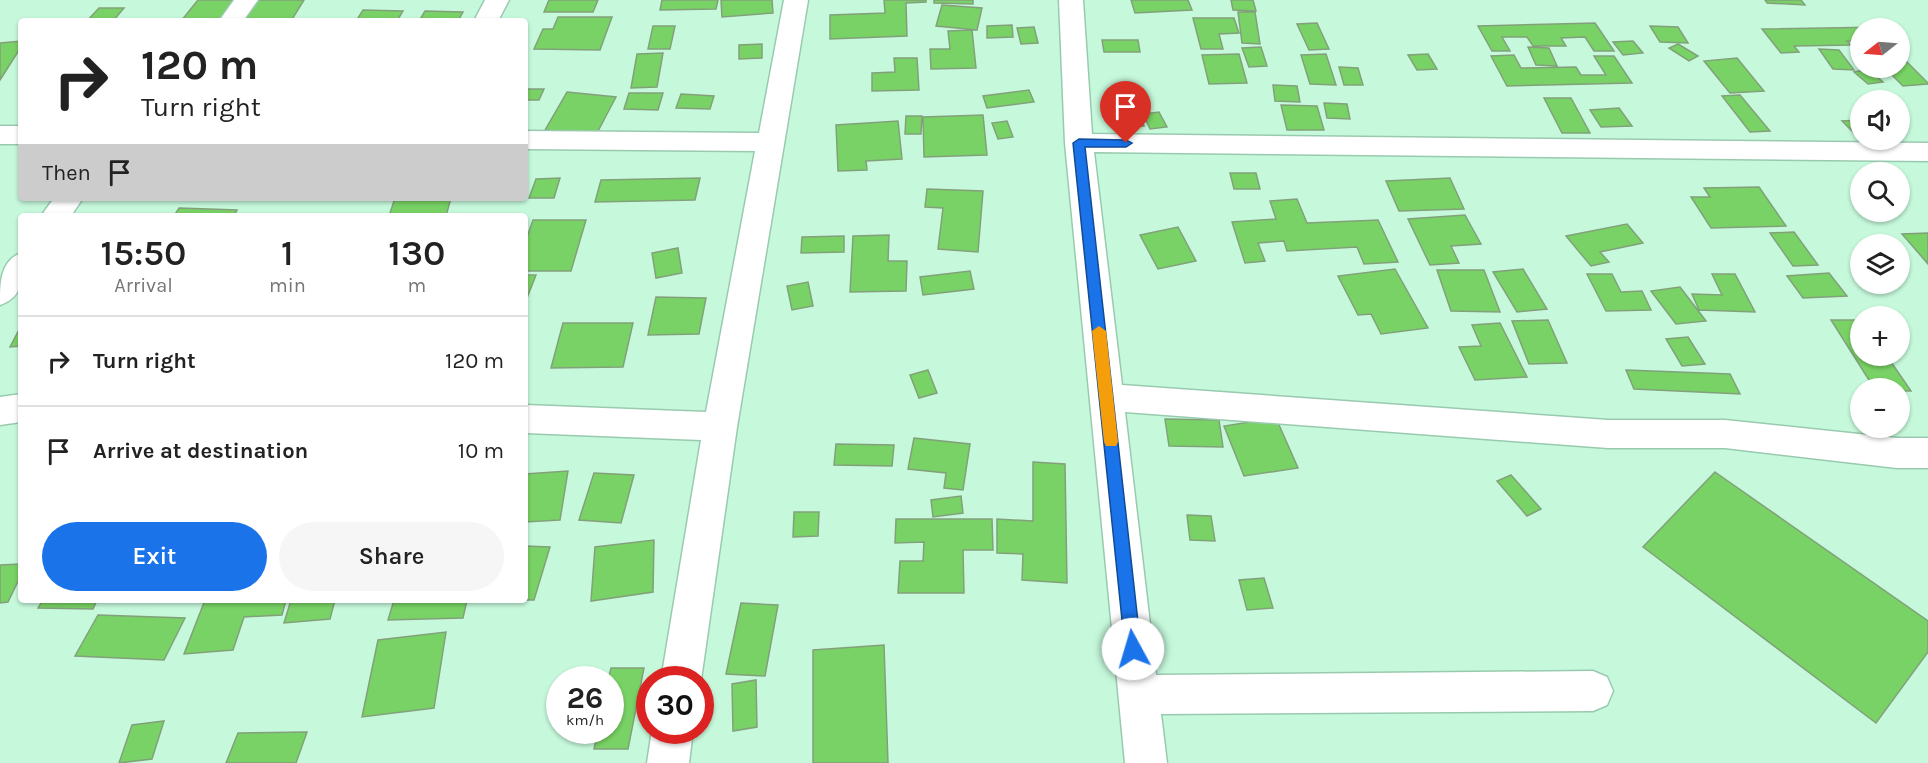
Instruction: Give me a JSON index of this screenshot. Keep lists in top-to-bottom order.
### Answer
{
  "north": "left",
  "page": {
    "map_buttons": ["+", "−"],
    "turn": ["120 m", "Turn right"],
    "then": "Then",
    "eta": [
      "15:50",
      "Arrival",
      "1",
      "min",
      "130",
      "m"
    ],
    "list": [
      {
        "name": "Turn right",
        "value": "120 m"
      },
      {
        "name": "Arrive at destination",
        "value": "10 m"
      }
    ],
    "buttons": ["Exit", "Share"],
    "speed": "26 km/h",
    "limit": "30"
  }
}
